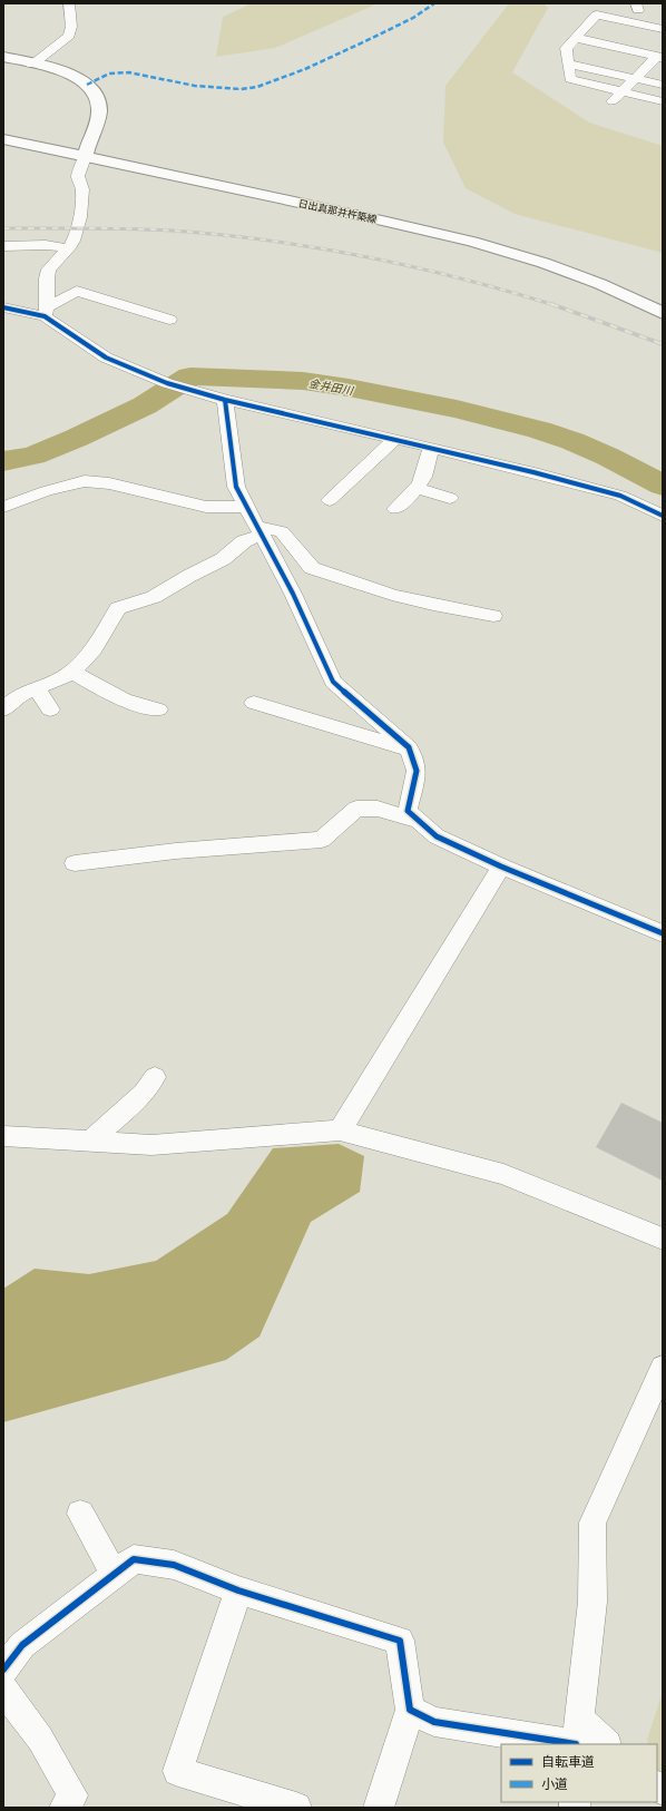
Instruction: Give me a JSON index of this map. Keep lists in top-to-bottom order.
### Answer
{
  "streets": {
    "main road": ["日出真那井杵築線"]
  },
  "water": ["金井田川"],
  "legend": ["自転車道", "小道"]
}
